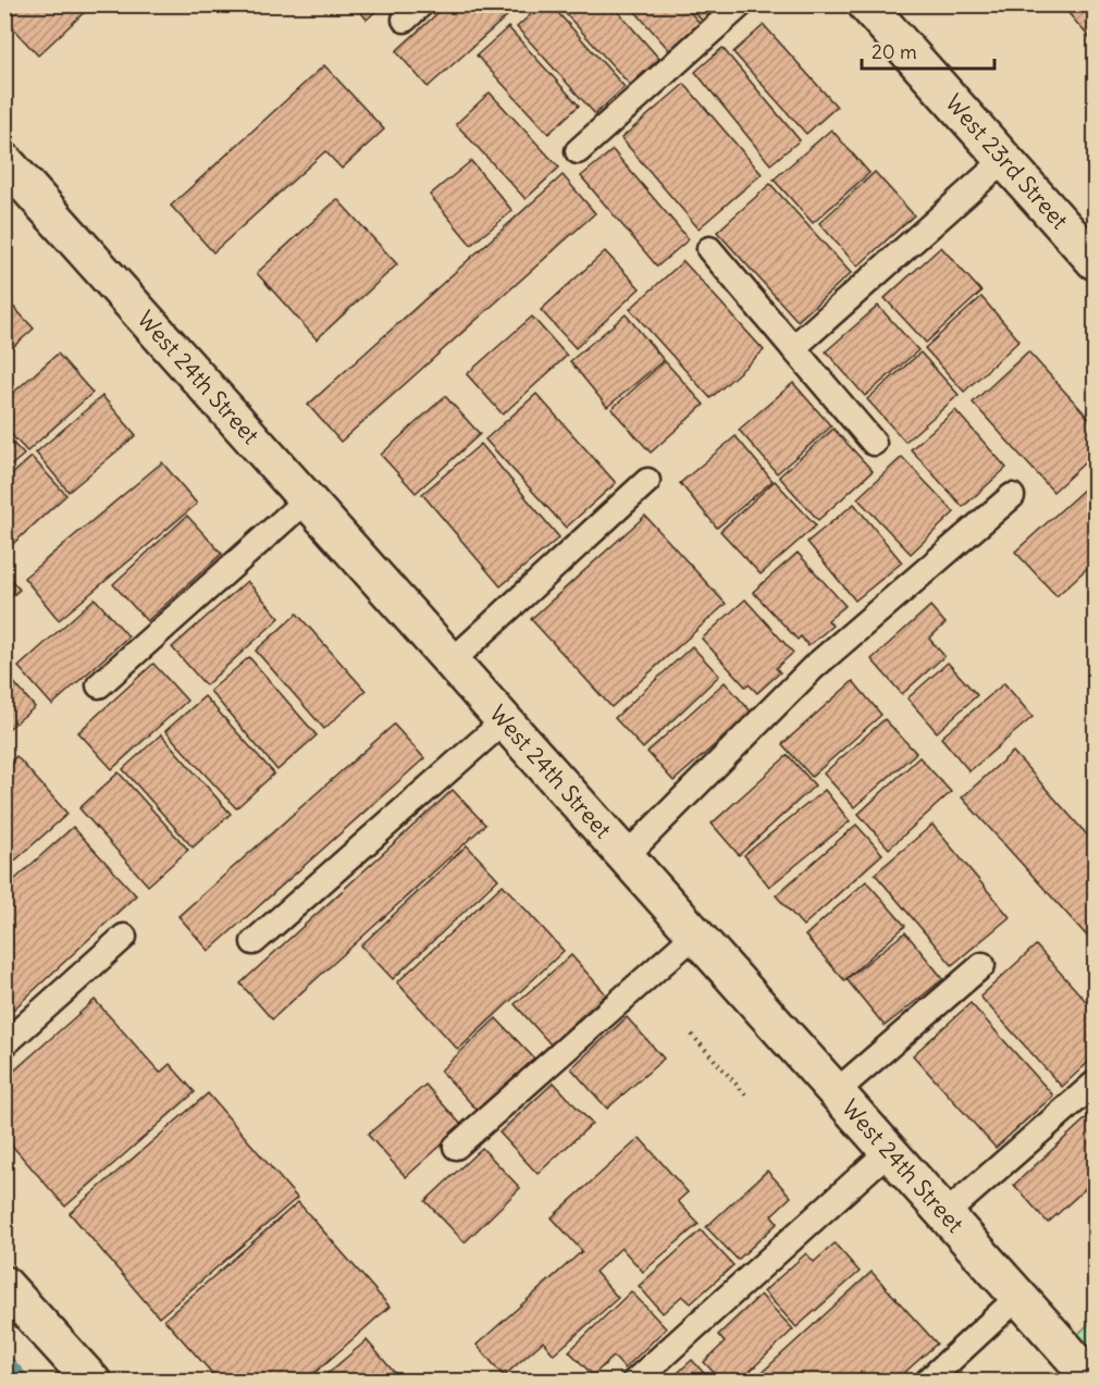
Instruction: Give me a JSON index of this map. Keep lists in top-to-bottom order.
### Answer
{
  "streets": {
    "street": ["West 23rd Street", "West 24th Street"]
  },
  "scale_bar": "20 m"
}
